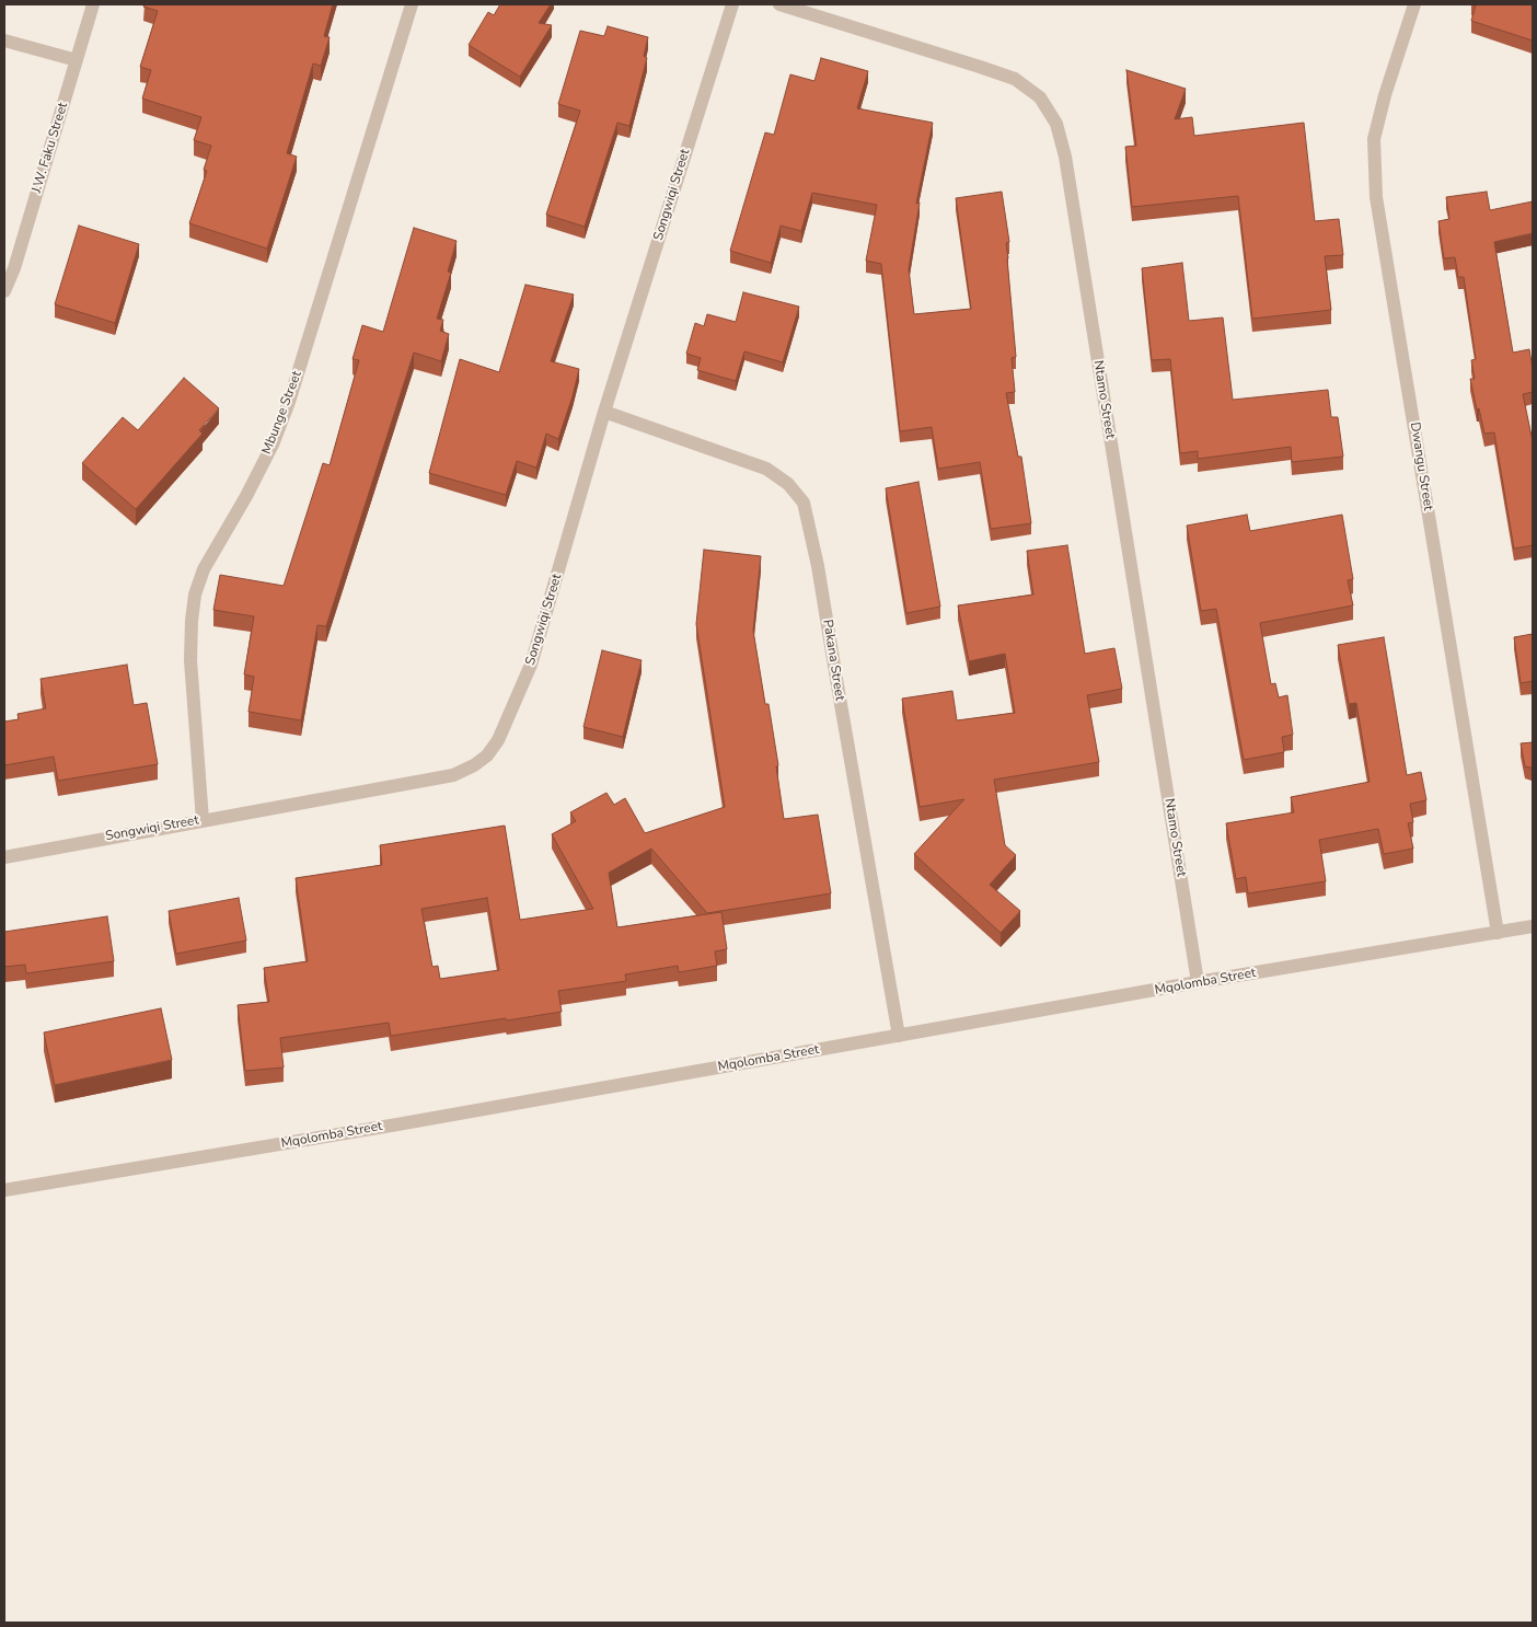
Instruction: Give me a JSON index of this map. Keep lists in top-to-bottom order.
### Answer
{
  "streets": {
    "street": [
      "J.W. Faku Street",
      "Songwiqi Street",
      "Ntamo Street",
      "Mbunge Street",
      "Dwangu Street",
      "Pakana Street",
      "Mqolomba Street"
    ]
  },
  "crossings": [
    ["Songwiqi Street", "Mbunge Street"],
    ["Songwiqi Street", "Pakana Street"],
    ["Ntamo Street", "Mqolomba Street"],
    ["Dwangu Street", "Mqolomba Street"],
    ["Pakana Street", "Mqolomba Street"]
  ]
}
